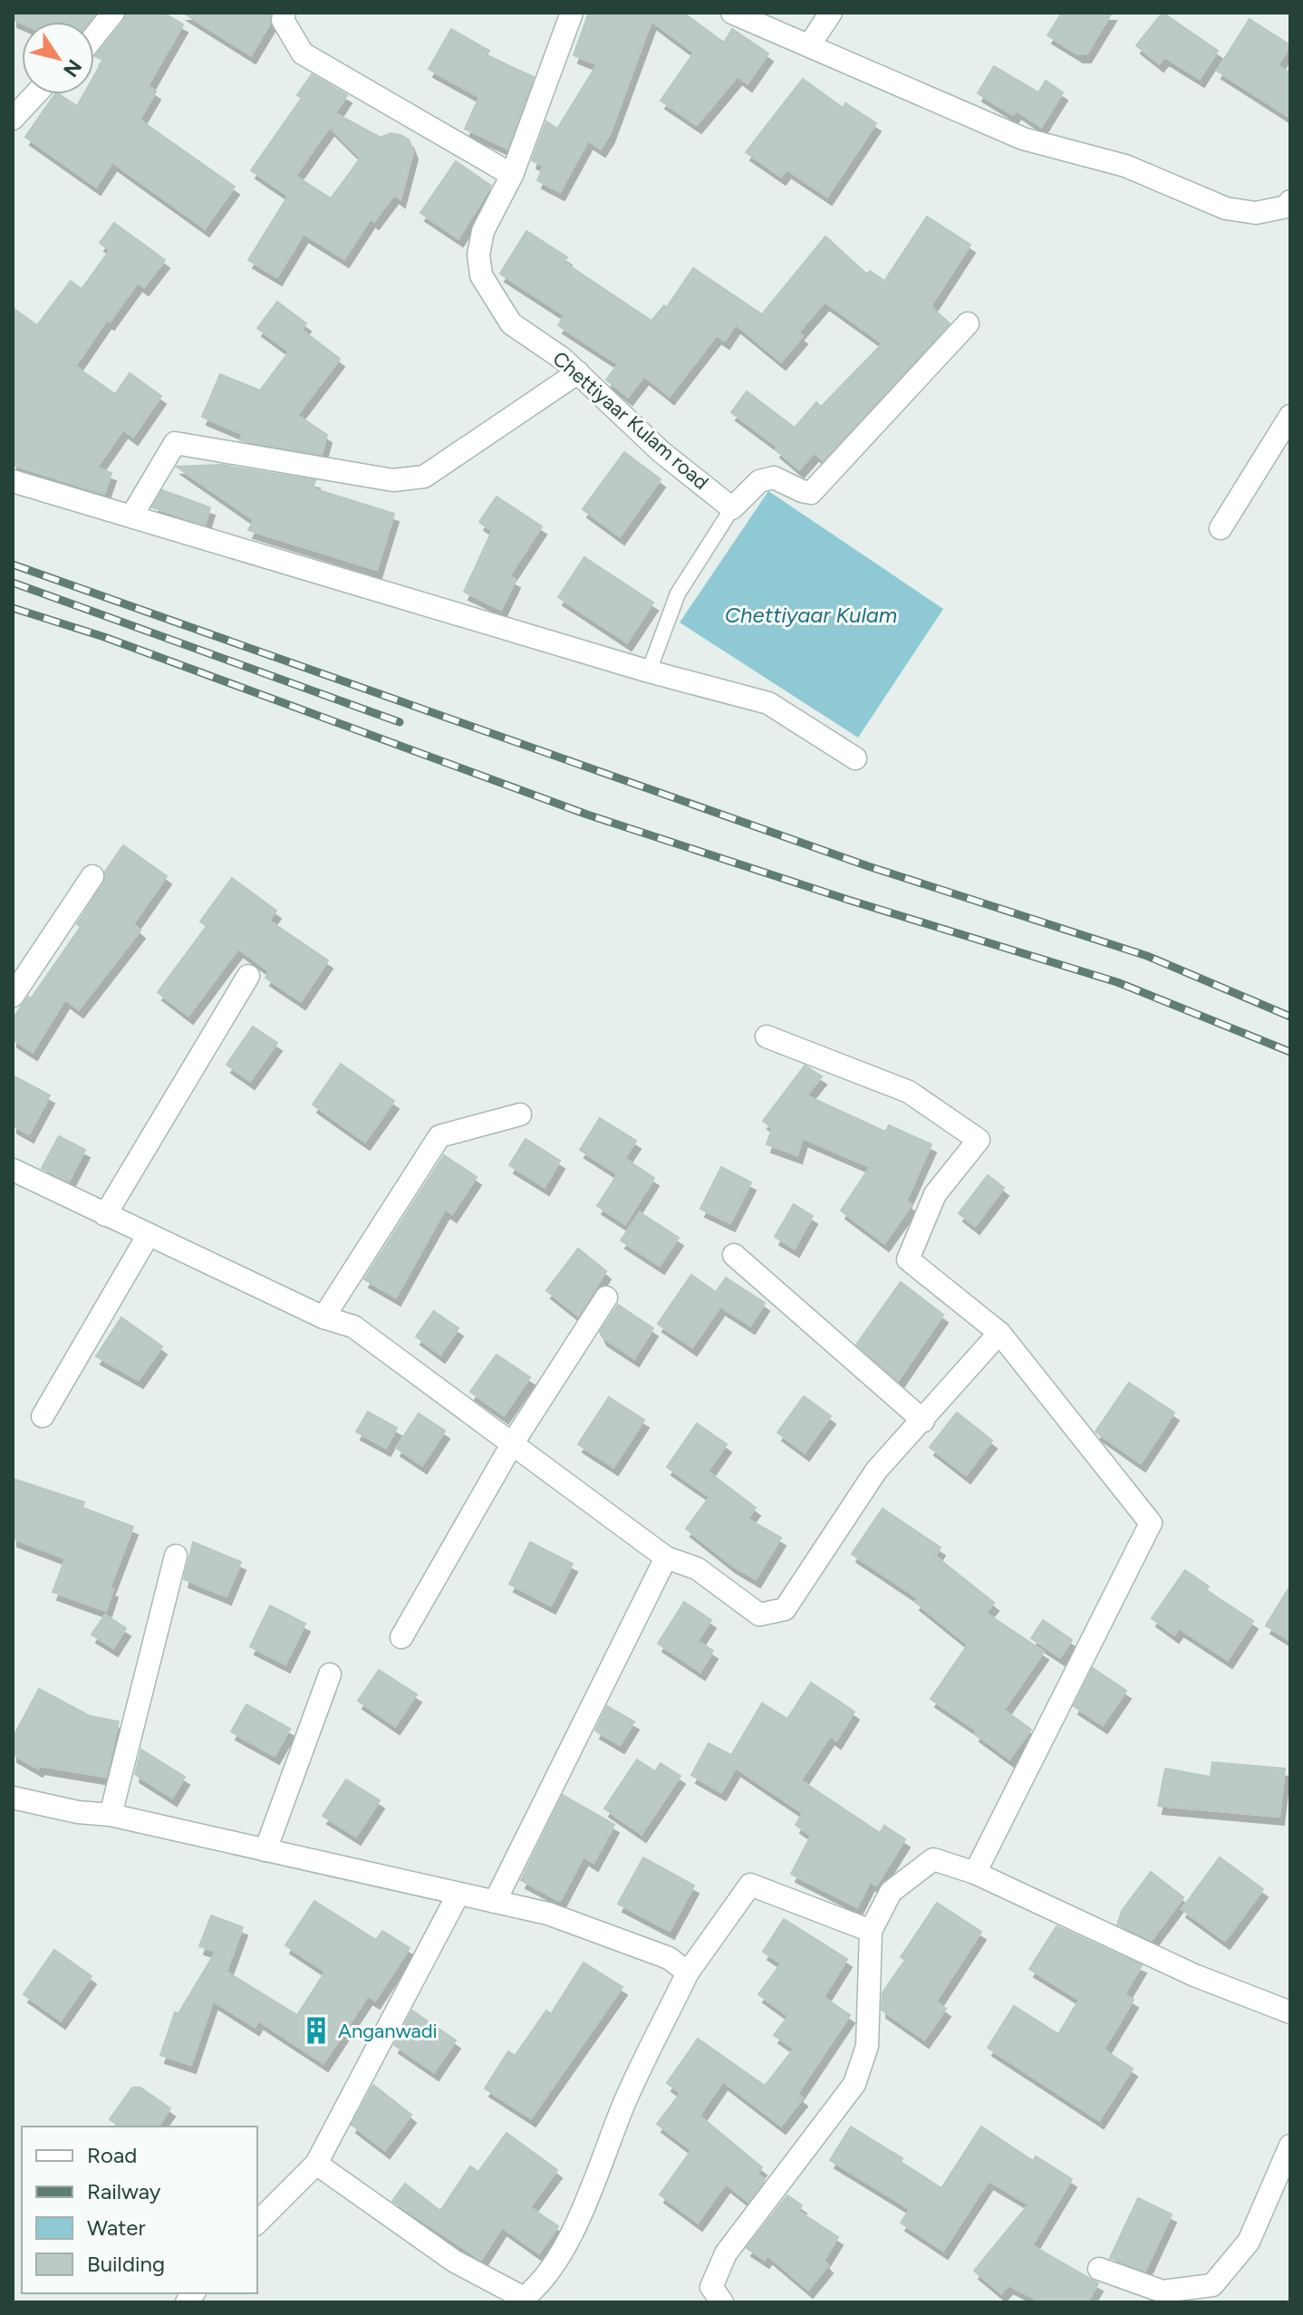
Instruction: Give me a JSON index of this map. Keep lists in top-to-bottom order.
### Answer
{
  "streets": {
    "street": ["Chettiyaar Kulam road"]
  },
  "water": ["Chettiyaar Kulam"],
  "places": {
    "building": ["Anganwadi"]
  },
  "legend": [
    "Road",
    "Railway",
    "Water",
    "Building"
  ],
  "north": "bottom right"
}
